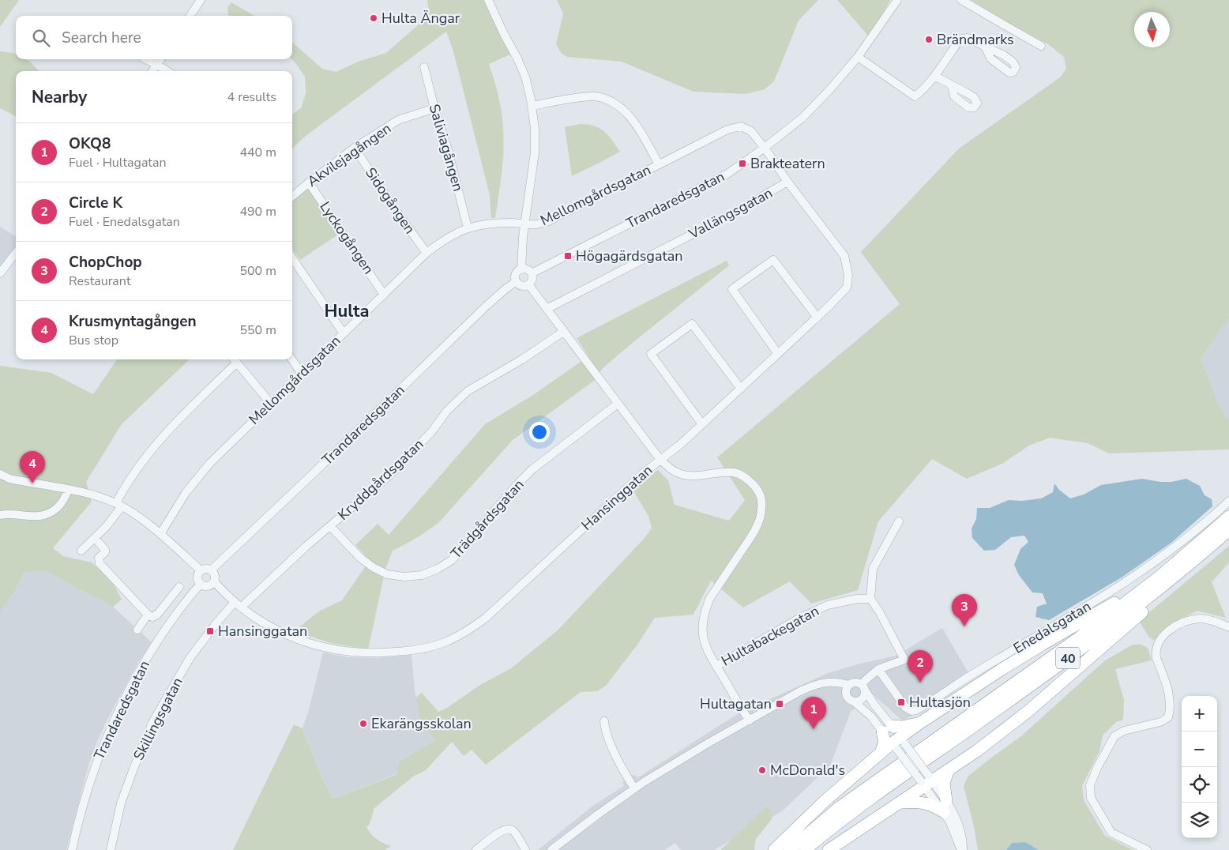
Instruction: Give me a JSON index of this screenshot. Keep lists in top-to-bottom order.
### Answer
{
  "streets": {
    "highway": ["40"],
    "street": [
      "Saliviagången",
      "Akvilejagången",
      "Mellomgårdsgatan",
      "Trandaredsgatan",
      "Sidogången",
      "Vallängsgatan",
      "Lyckogången",
      "Kryddgårdsgatan",
      "Hansinggatan",
      "Trädgårdsgatan",
      "Enedalsgatan",
      "Hultabackegatan",
      "Skillingsgatan"
    ]
  },
  "crossings": [
    ["Saliviagången", "Akvilejagången"],
    ["Saliviagången", "Mellomgårdsgatan"],
    ["Akvilejagången", "Sidogången"],
    ["Akvilejagången", "Lyckogången"],
    ["Mellomgårdsgatan", "Trandaredsgatan"],
    ["Mellomgårdsgatan", "Sidogången"],
    ["Mellomgårdsgatan", "Lyckogången"],
    ["Mellomgårdsgatan", "Hansinggatan"],
    ["Trandaredsgatan", "Hansinggatan"],
    ["Vallängsgatan", "Hansinggatan"],
    ["Kryddgårdsgatan", "Hansinggatan"],
    ["Kryddgårdsgatan", "Trädgårdsgatan"],
    ["Kryddgårdsgatan", "Skillingsgatan"],
    ["Hansinggatan", "Skillingsgatan"]
  ],
  "districts": ["Hulta"],
  "places": {
    "other": [
      "Hulta Ängar",
      "Brändmarks",
      "Ekarängsskolan",
      "McDonald's"
    ],
    "transit": [
      "Brakteatern",
      "Högagärdsgatan",
      "Hansinggatan",
      "Hultasjön",
      "Hultagatan"
    ]
  },
  "north": "bottom",
  "page": {
    "search": "Search here",
    "heading": ["Nearby", "4 results"],
    "list": [
      {
        "mark": "1",
        "name": "OKQ8",
        "note": "Fuel · Hultagatan",
        "value": "440 m"
      },
      {
        "mark": "2",
        "name": "Circle K",
        "note": "Fuel · Enedalsgatan",
        "value": "490 m"
      },
      {
        "mark": "3",
        "name": "ChopChop",
        "note": "Restaurant",
        "value": "500 m"
      },
      {
        "mark": "4",
        "name": "Krusmyntagången",
        "note": "Bus stop",
        "value": "550 m"
      }
    ],
    "pins": [
      "4",
      "3",
      "2",
      "1"
    ],
    "map_buttons": ["+", "−"]
  }
}
